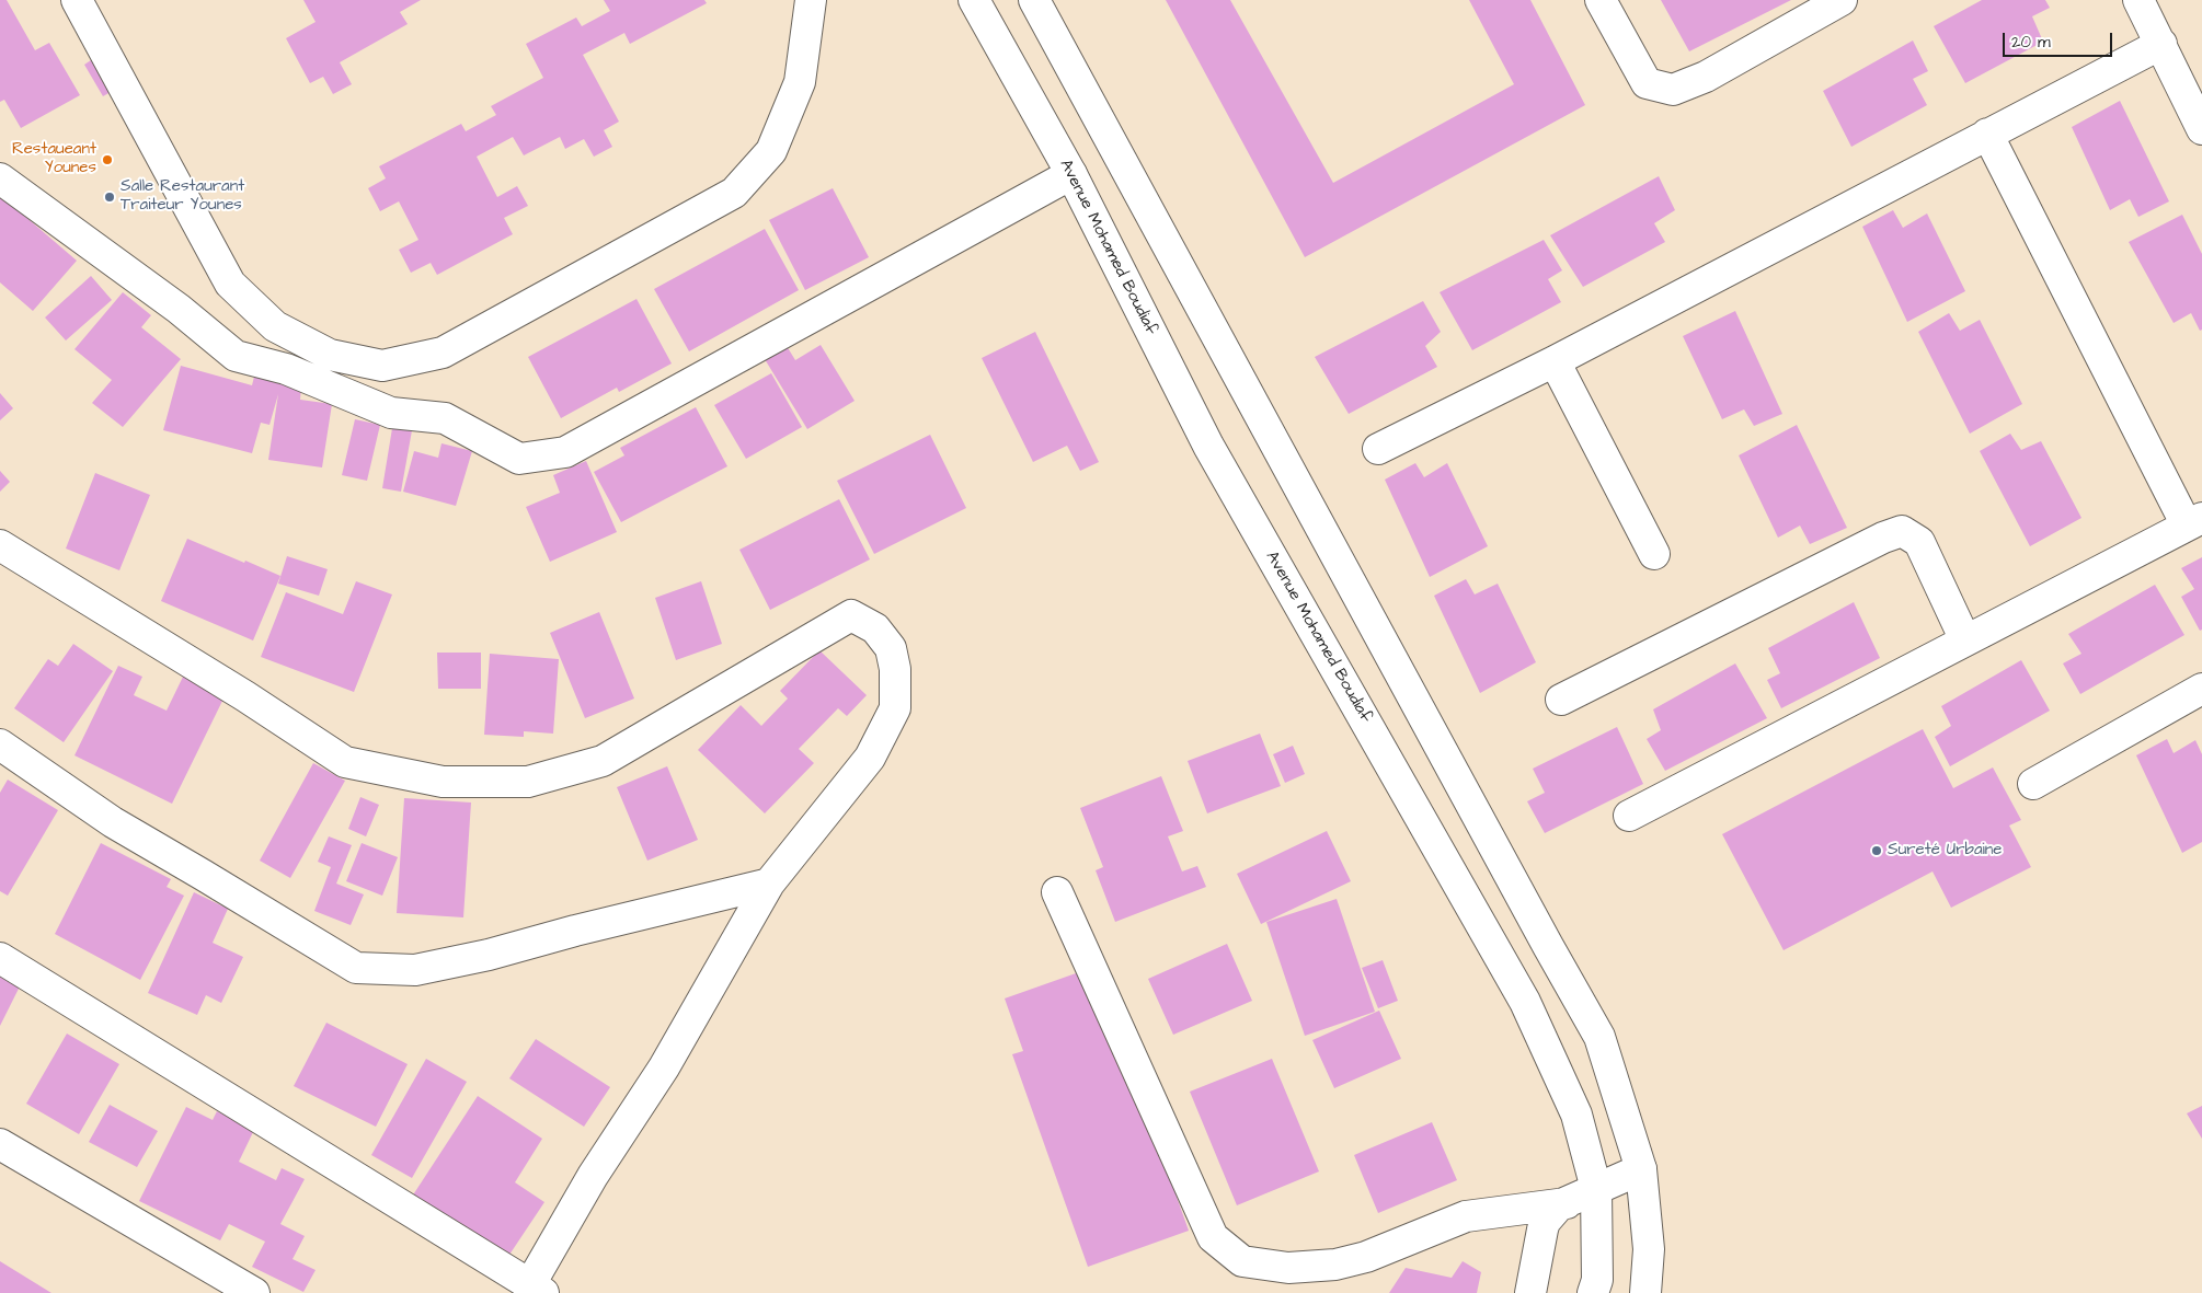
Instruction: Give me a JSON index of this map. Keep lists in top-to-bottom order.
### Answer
{
  "streets": {
    "street": ["Avenue Mohamed Boudiaf"]
  },
  "places": ["Restaueant Younes", "Salle Restaurant Traiteur Younes", "Sureté Urbaine"],
  "scale_bar": "20 m"
}
